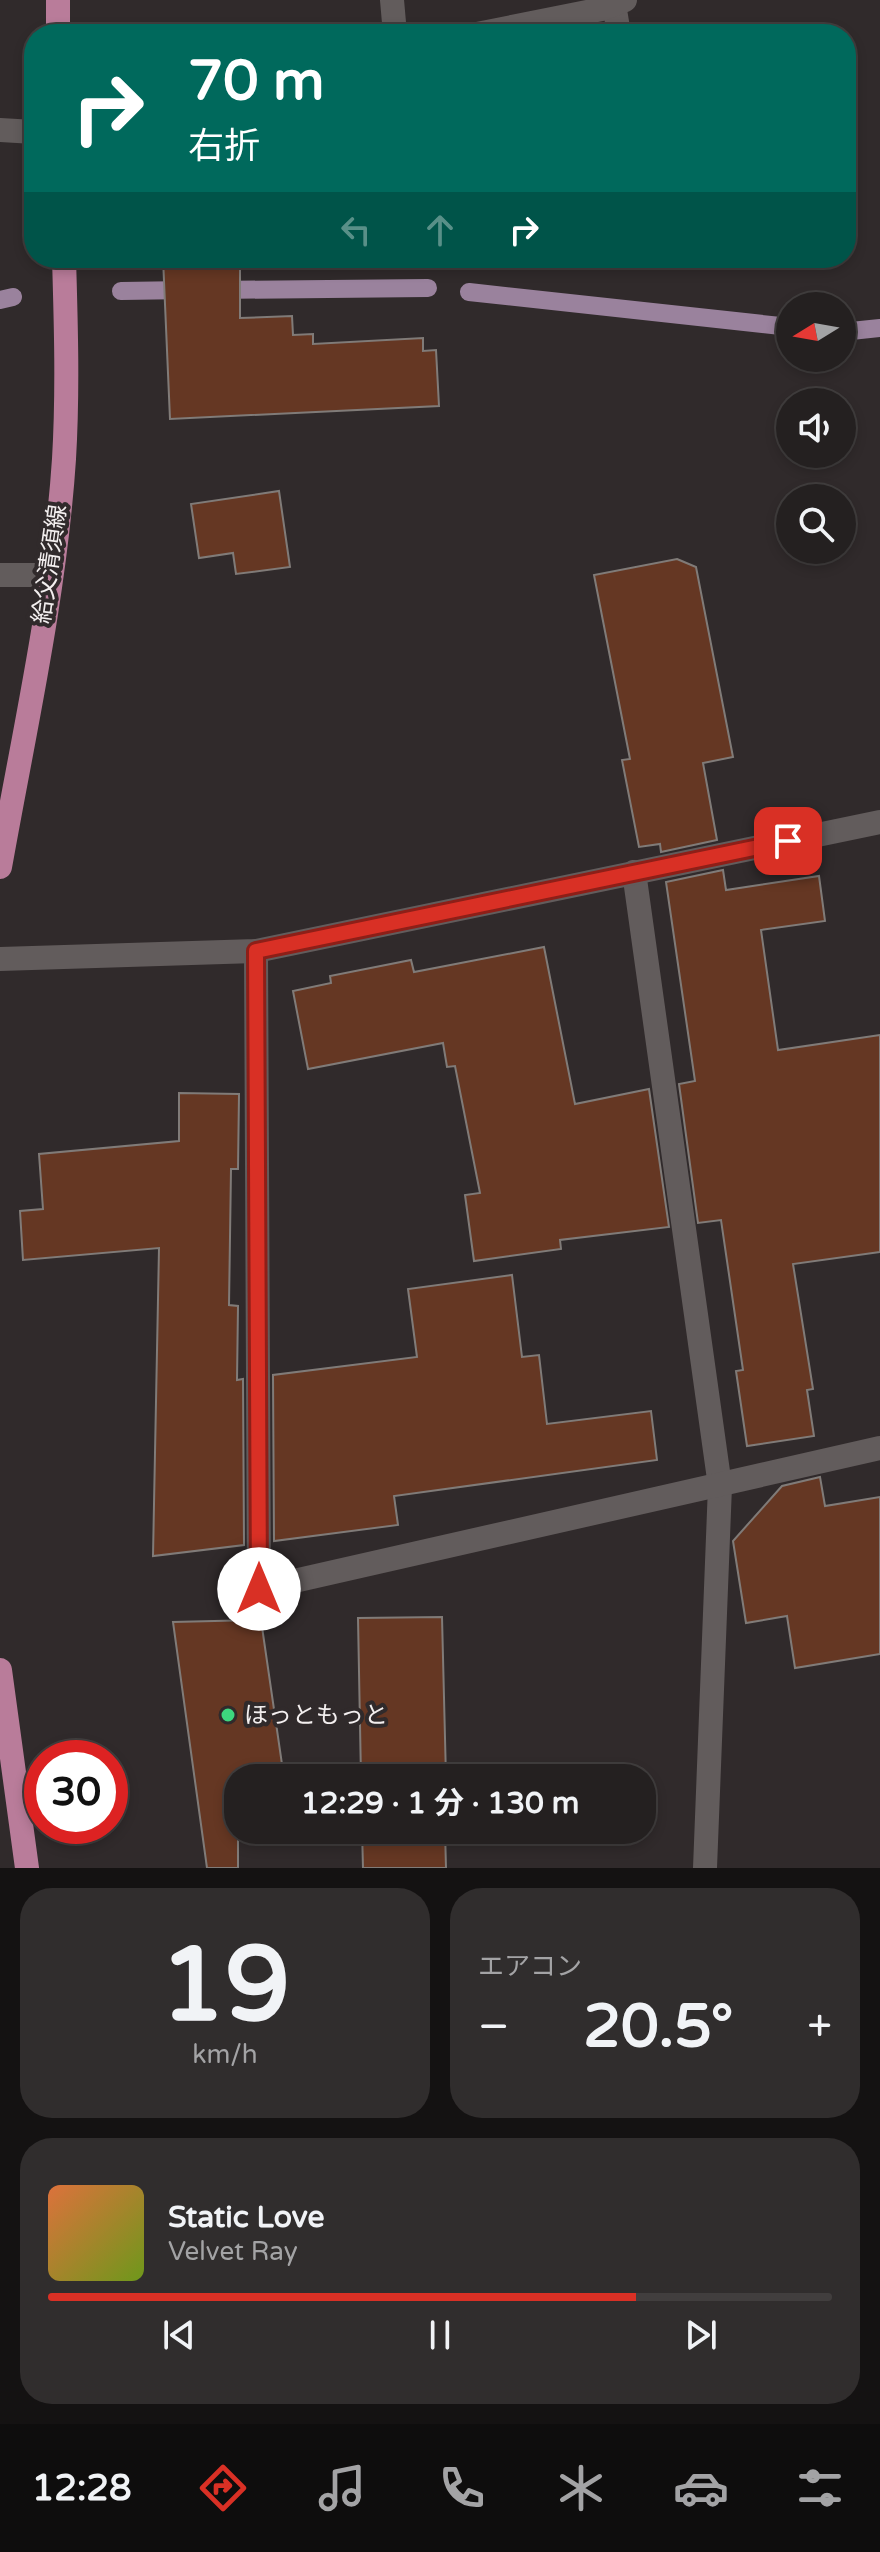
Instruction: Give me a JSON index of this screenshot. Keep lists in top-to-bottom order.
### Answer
{
  "streets": {
    "main road": ["給父清須線"]
  },
  "places": ["ほっともっと"],
  "north": "left",
  "page": {
    "turn": ["70 m", "右折"],
    "limit": "30",
    "trip": "12:29 · 1 分 · 130 m",
    "tile": [
      ["19", "km/h"],
      "エアコン"
    ],
    "heat": ["−", "20.5°", "+"],
    "song": ["Static Love", "Velvet Ray"],
    "tabs": "12:28"
  }
}
